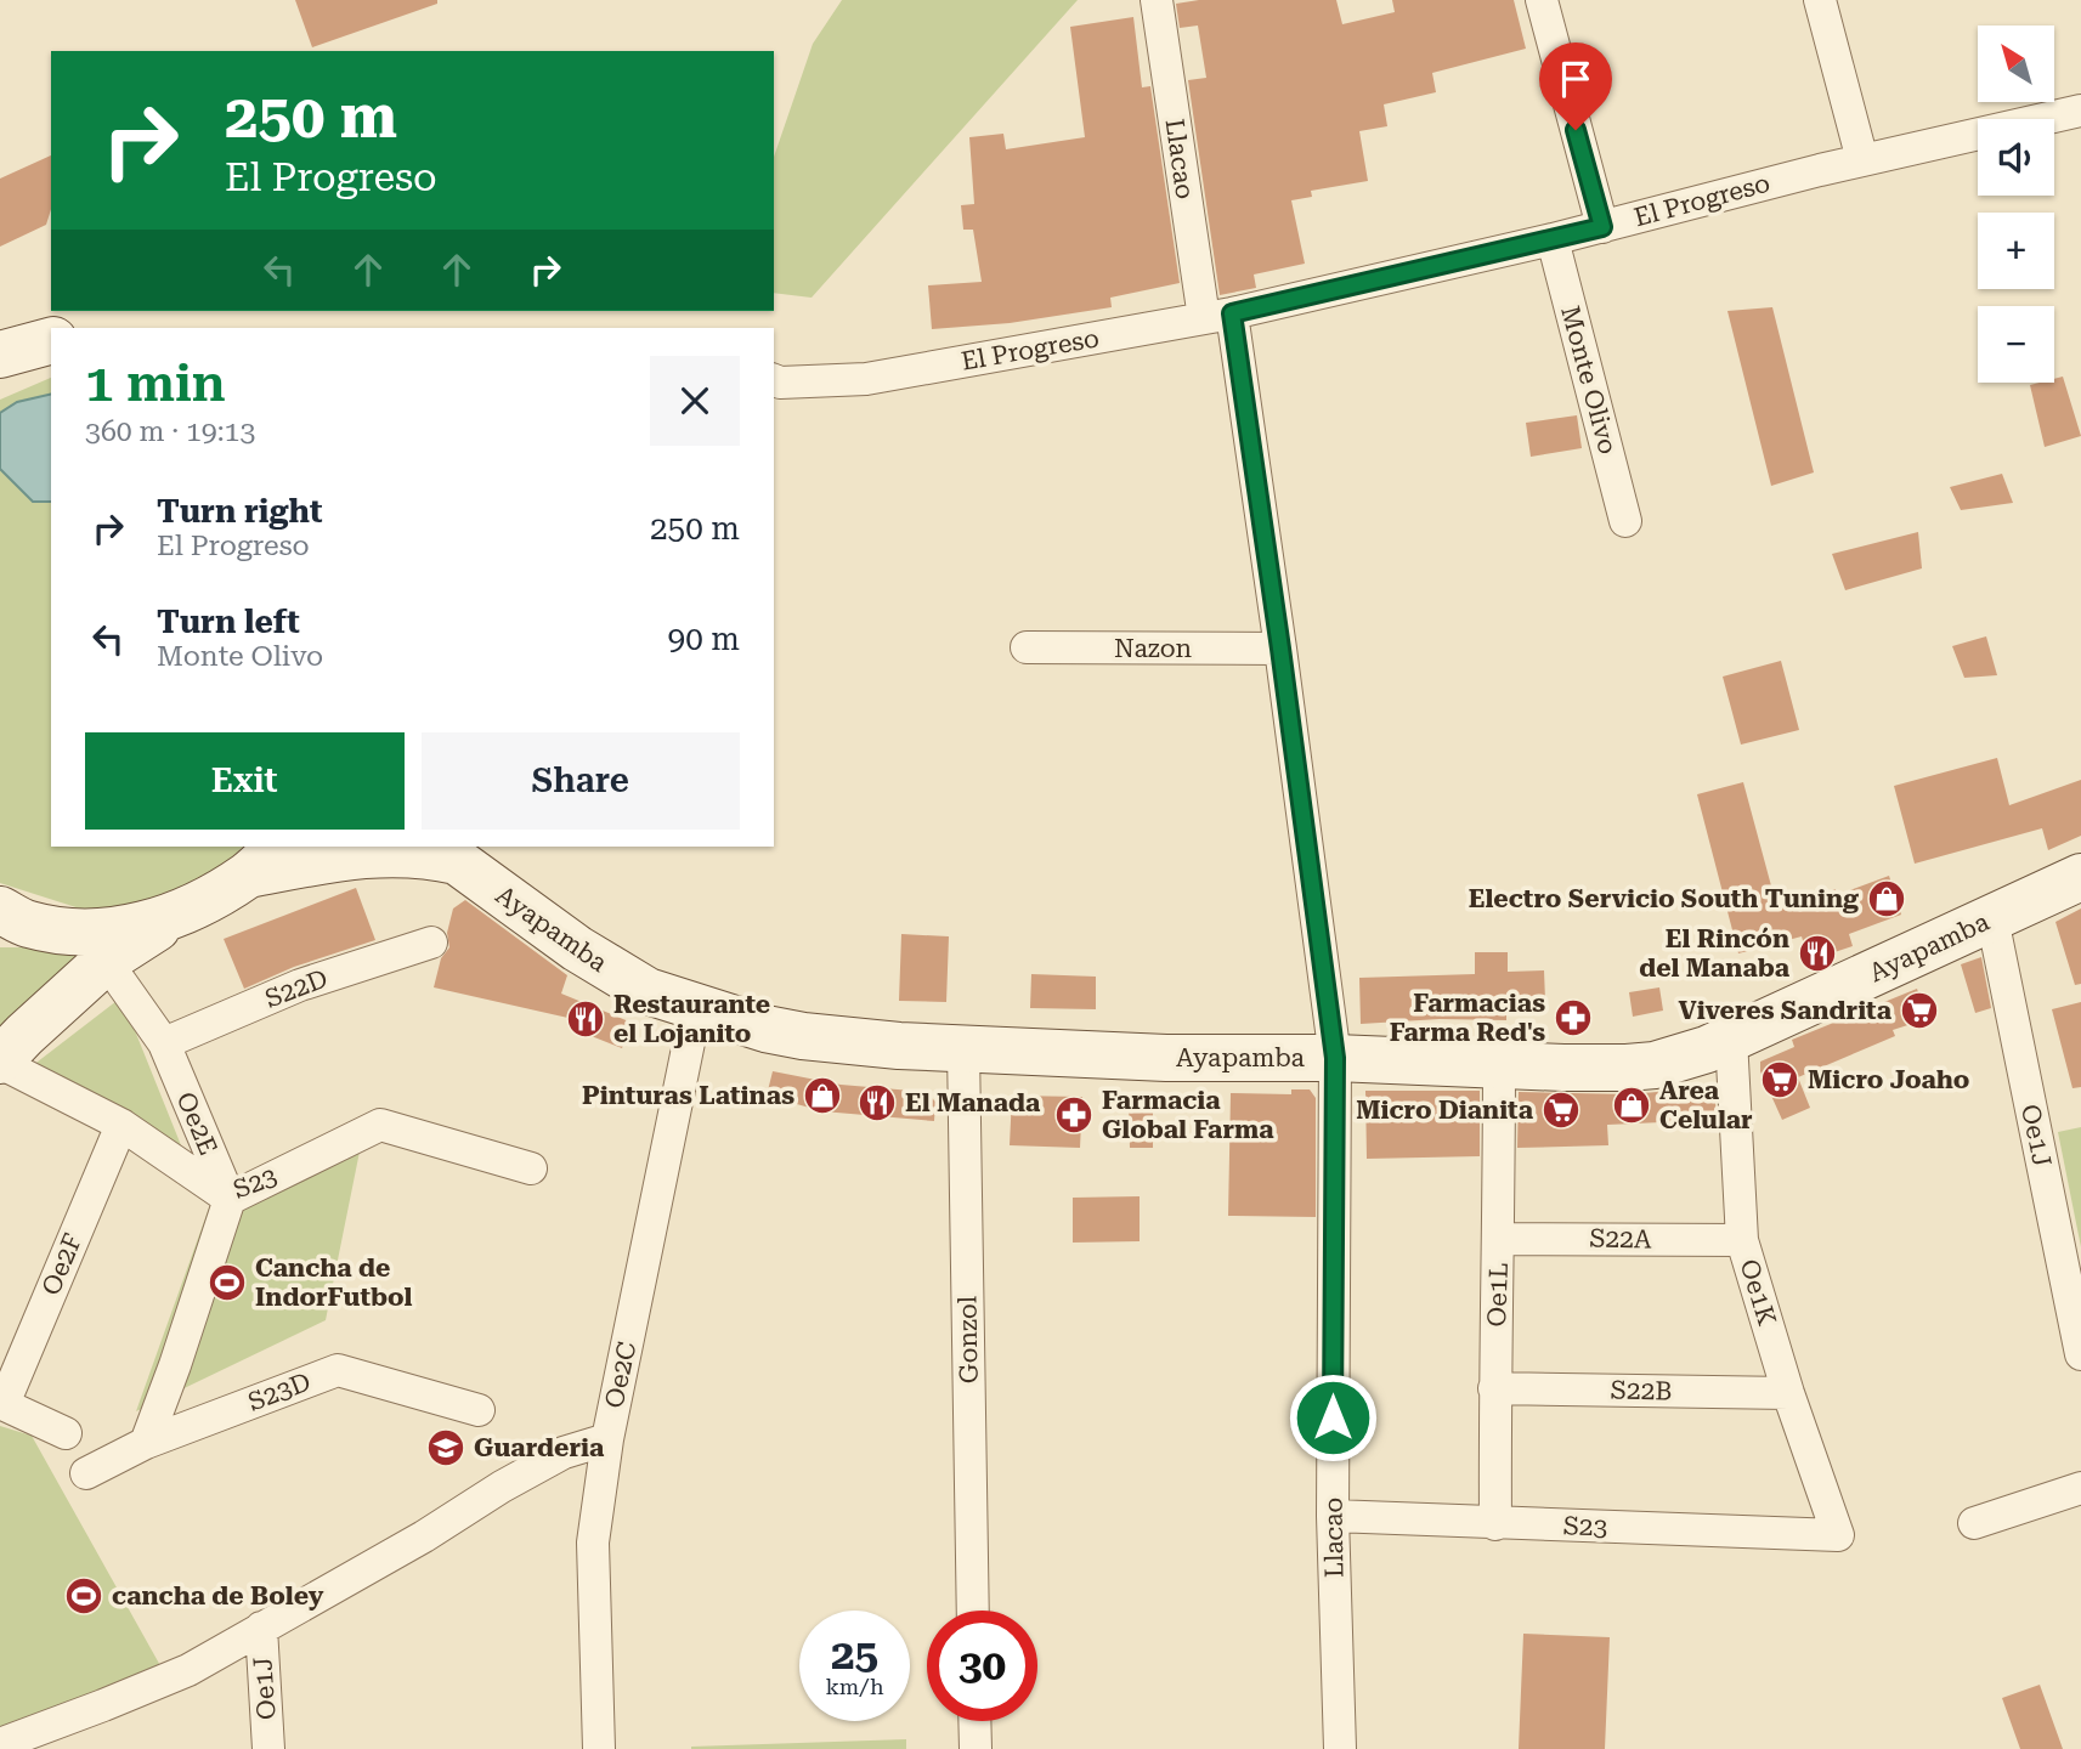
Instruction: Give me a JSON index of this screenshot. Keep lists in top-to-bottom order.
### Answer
{
  "streets": {
    "main road": ["Ayapamba"],
    "street": [
      "Llacao",
      "El Progreso",
      "Monte Olivo",
      "Nazon",
      "S22D",
      "Oe2E",
      "Oe1J",
      "S23",
      "S22A",
      "Oe2F",
      "Oe1K",
      "Oe1L",
      "Gonzol",
      "Oe2C",
      "S22B",
      "S23D"
    ]
  },
  "crossings": [
    ["Llacao", "El Progreso"],
    ["Llacao", "Nazon"],
    ["Llacao", "Ayapamba"],
    ["Llacao", "S23"],
    ["El Progreso", "Monte Olivo"],
    ["Ayapamba", "Oe1J"],
    ["Ayapamba", "Oe1K"],
    ["Ayapamba", "Oe1L"],
    ["Ayapamba", "Gonzol"],
    ["Ayapamba", "Oe2C"],
    ["S22D", "Oe2E"],
    ["Oe2E", "S23"],
    ["S23", "Oe2F"],
    ["S23", "Oe1K"],
    ["S23", "Oe1L"],
    ["S22A", "Oe1K"],
    ["S22A", "Oe1L"],
    ["Oe1K", "S22B"],
    ["Oe1L", "S22B"]
  ],
  "places": {
    "shop": ["Electro Servicio South Tuning", "Pinturas Latinas", "Area Celular"],
    "restaurant": ["El Rincón del Manaba", "Restaurante el Lojanito", "El Manada"],
    "supermarket": ["Viveres Sandrita", "Micro Joaho", "Micro Dianita"],
    "pharmacy": ["Farmacias Farma Red's", "Farmacia Global Farma"],
    "sports": ["Cancha de IndorFutbol", "cancha de Boley"],
    "school or university": ["Guarderia"]
  },
  "north": "top left",
  "page": {
    "map_buttons": ["+", "−"],
    "turn": ["250 m", "El Progreso"],
    "heading": ["1 min", "360 m · 19:13"],
    "list": [
      {
        "name": "Turn right",
        "note": "El Progreso",
        "value": "250 m"
      },
      {
        "name": "Turn left",
        "note": "Monte Olivo",
        "value": "90 m"
      }
    ],
    "buttons": ["Exit", "Share"],
    "speed": "25 km/h",
    "limit": "30"
  }
}
